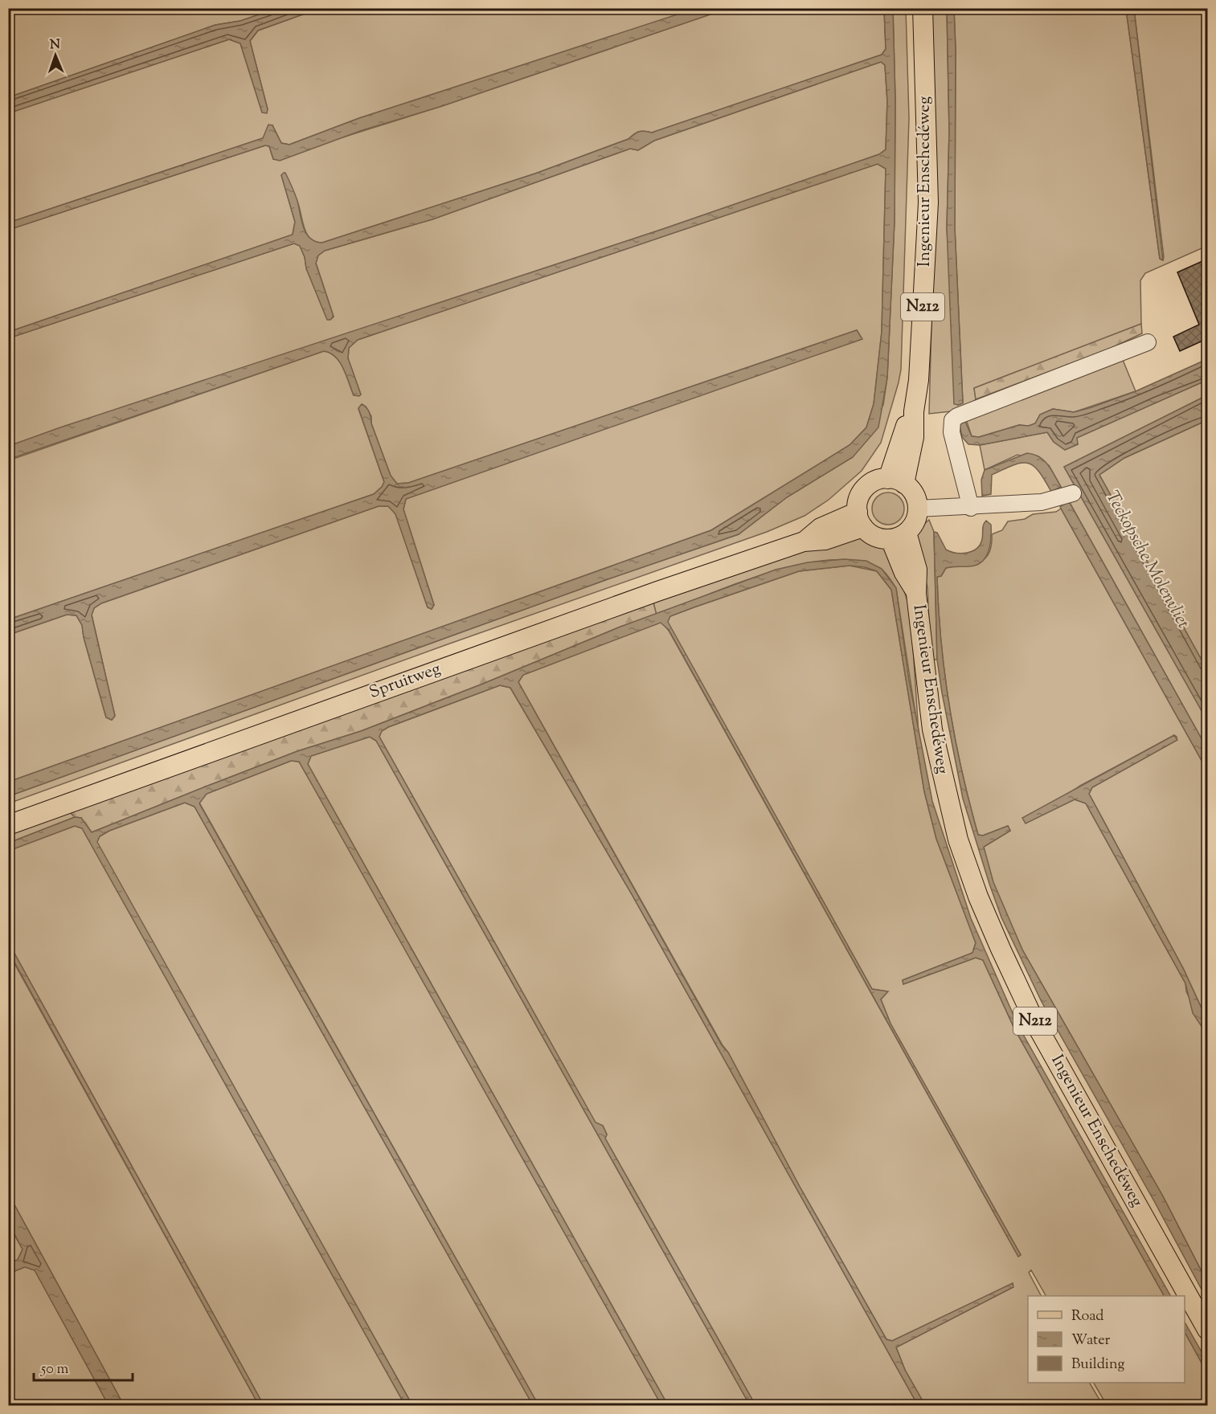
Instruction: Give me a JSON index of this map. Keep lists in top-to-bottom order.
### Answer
{
  "streets": {
    "main road": ["Ingenieur Enschedéweg", "N212", "Spruitweg"]
  },
  "crossings": [
    ["Ingenieur Enschedéweg", "Spruitweg"]
  ],
  "water": ["Teckopsche Molenvliet"],
  "legend": ["Road", "Water", "Building"],
  "scale_bar": "50 m",
  "north": "top"
}
